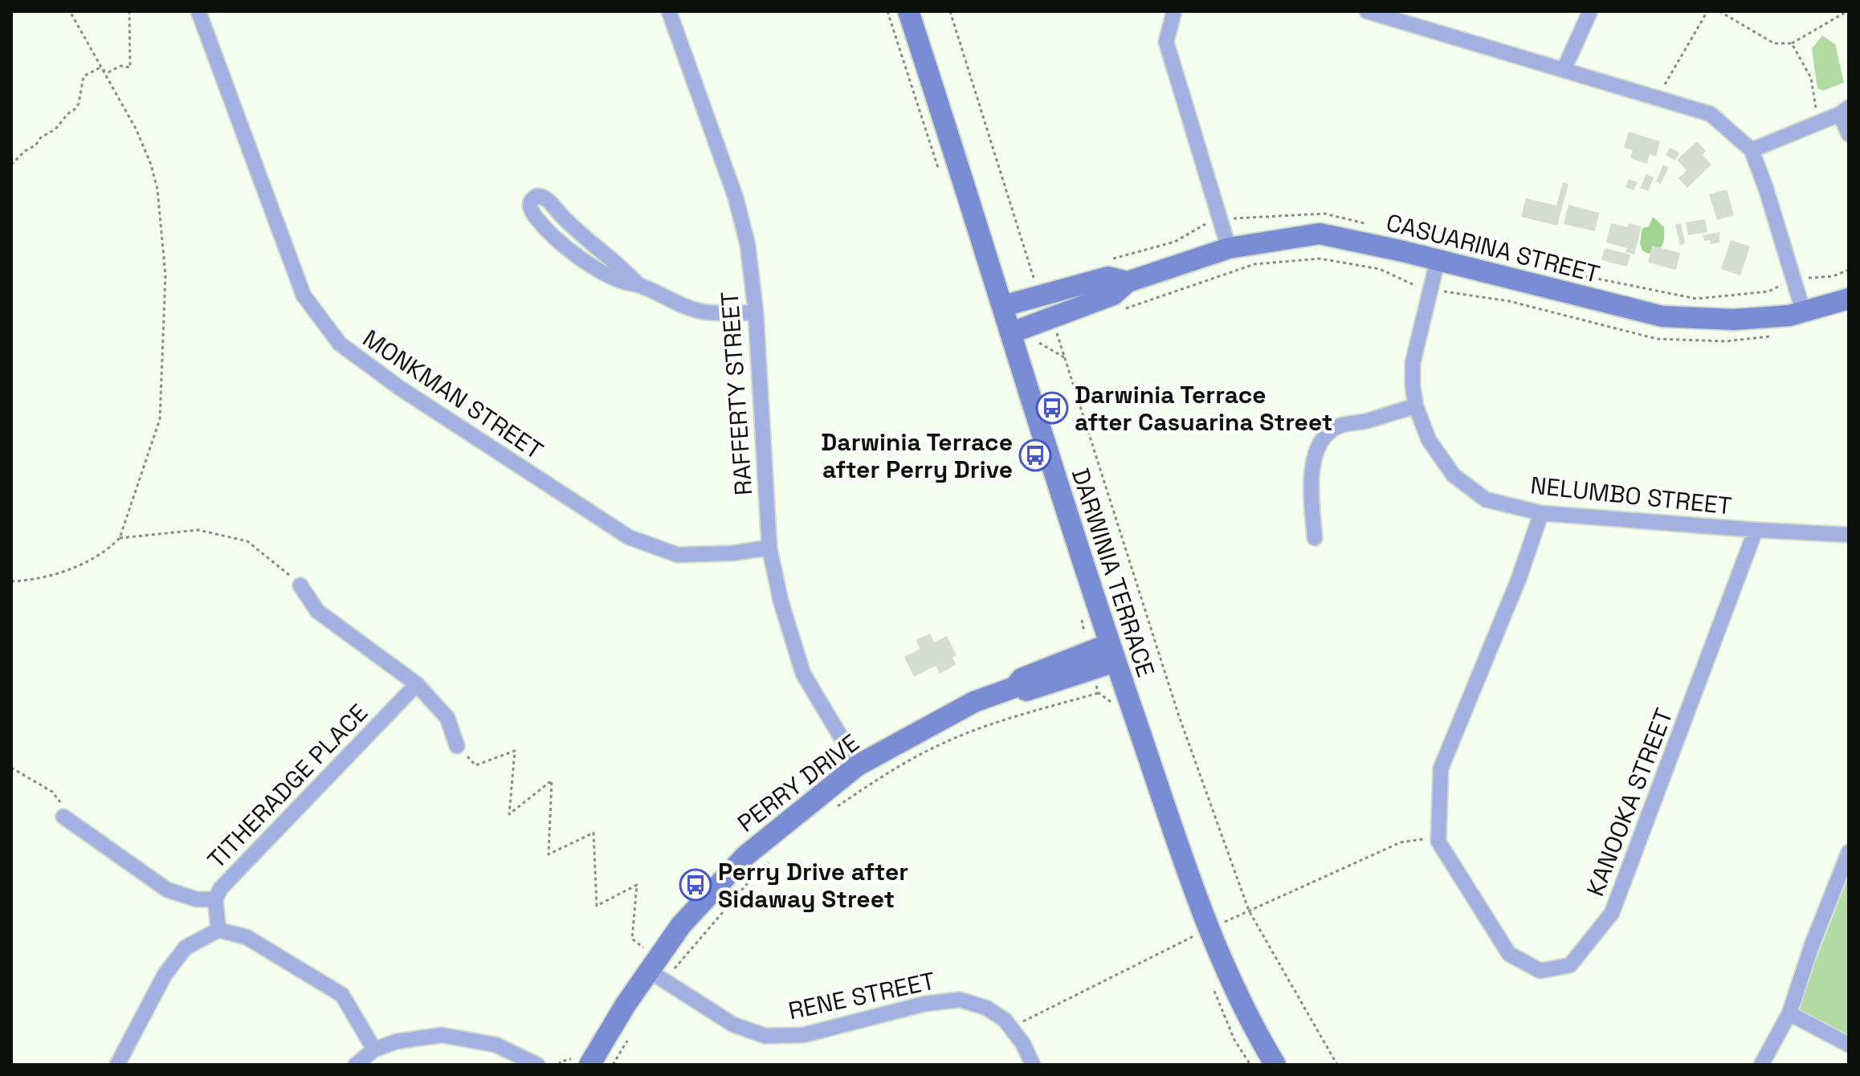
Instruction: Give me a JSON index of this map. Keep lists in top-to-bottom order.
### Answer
{
  "streets": {
    "street": [
      "CASUARINA STREET",
      "RAFFERTY STREET",
      "MONKMAN STREET",
      "NELUMBO STREET",
      "DARWINIA TERRACE",
      "PERRY DRIVE",
      "TITHERADGE PLACE",
      "KANOOKA STREET",
      "RENE STREET"
    ]
  },
  "crossings": [
    ["CASUARINA STREET", "NELUMBO STREET"],
    ["CASUARINA STREET", "DARWINIA TERRACE"],
    ["RAFFERTY STREET", "MONKMAN STREET"],
    ["RAFFERTY STREET", "PERRY DRIVE"],
    ["NELUMBO STREET", "KANOOKA STREET"],
    ["DARWINIA TERRACE", "PERRY DRIVE"],
    ["PERRY DRIVE", "RENE STREET"]
  ],
  "places": {
    "bus stop": ["Darwinia Terrace after Casuarina Street", "Darwinia Terrace after Perry Drive", "Perry Drive after Sidaway Street"]
  }
}
